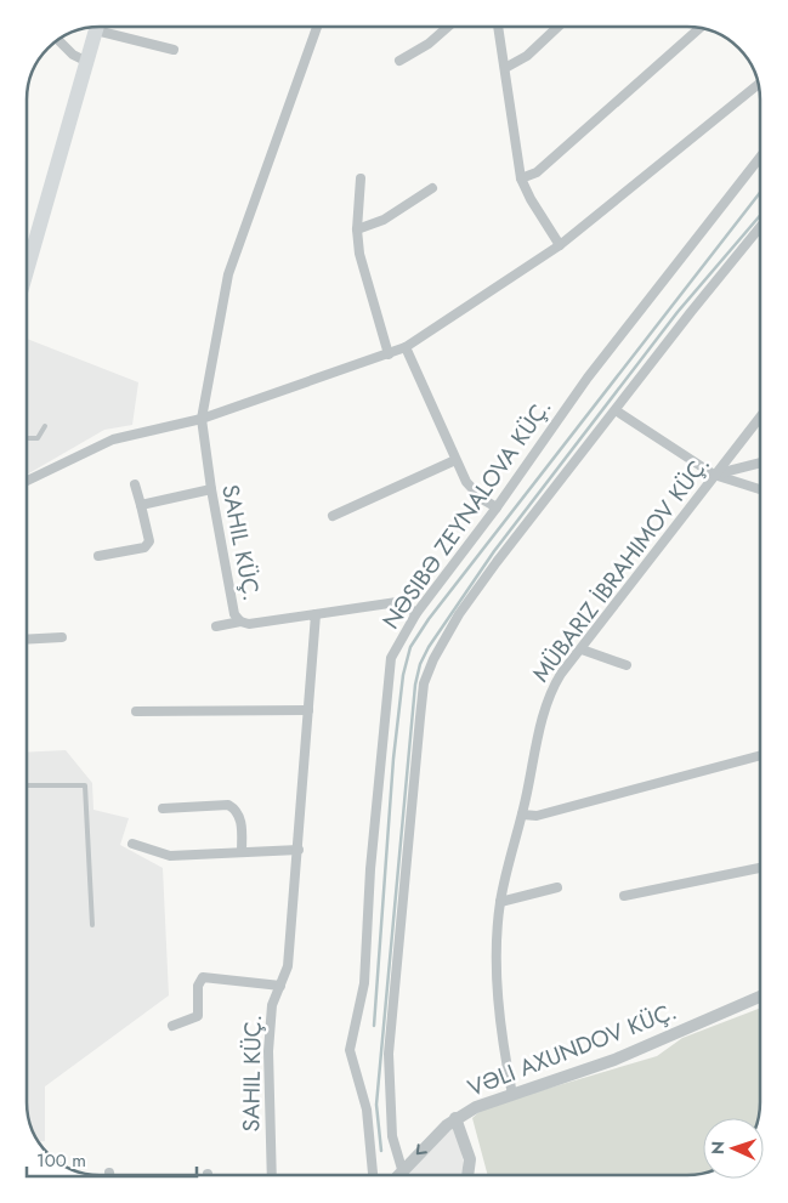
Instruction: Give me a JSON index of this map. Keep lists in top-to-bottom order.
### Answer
{
  "streets": {
    "street": [
      "NƏSIBƏ ZEYNALOVA KÜÇ.",
      "SAHIL KÜÇ.",
      "MÜBARIZ İBRAHIMOV KÜÇ.",
      "VƏLI AXUNDOV KÜÇ."
    ]
  },
  "crossings": [
    ["MÜBARIZ İBRAHIMOV KÜÇ.", "VƏLI AXUNDOV KÜÇ."]
  ],
  "scale_bar": "100 m",
  "north": "left"
}
